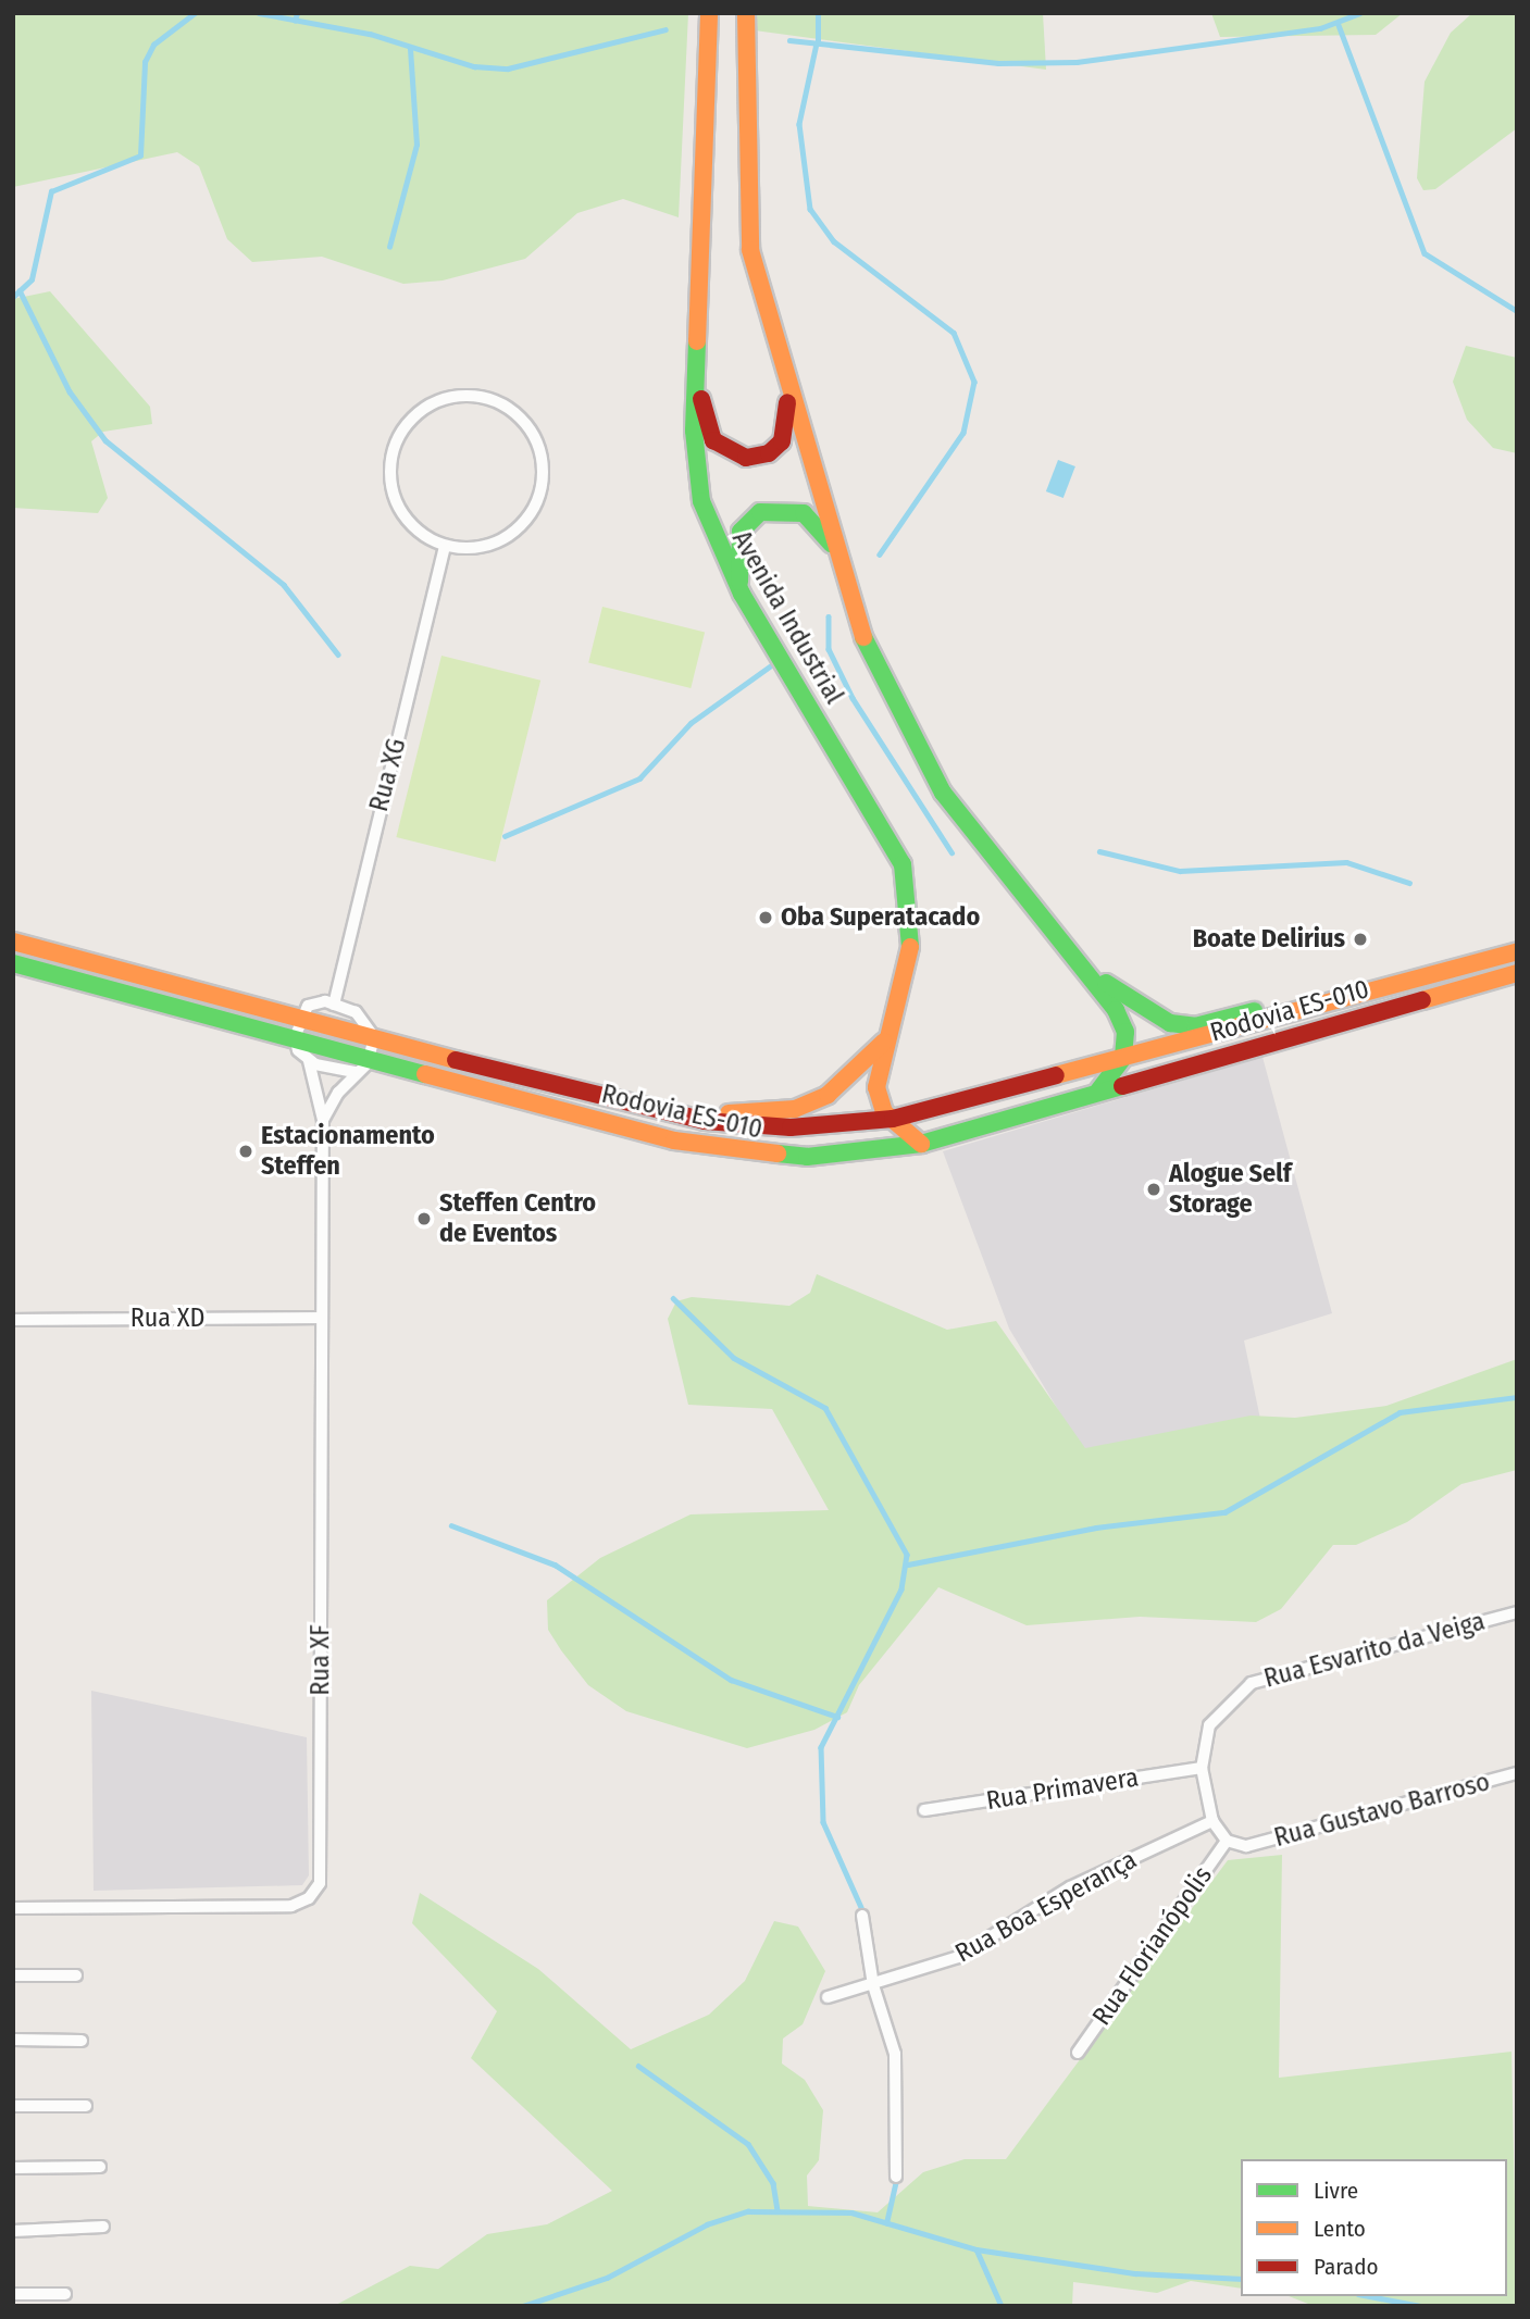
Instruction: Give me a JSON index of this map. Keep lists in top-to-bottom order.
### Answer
{
  "streets": {
    "street": [
      "Avenida Industrial",
      "Rua XG",
      "Rodovia ES-010",
      "Rua XD",
      "Rua Esvarito da Veiga",
      "Rua XF",
      "Rua Primavera",
      "Rua Gustavo Barroso",
      "Rua Boa Esperança",
      "Rua Florianópolis"
    ]
  },
  "crossings": [
    ["Avenida Industrial", "Rodovia ES-010"],
    ["Rodovia ES-010", "Rua XF"],
    ["Rua XD", "Rua XF"],
    ["Rua Esvarito da Veiga", "Rua Primavera"],
    ["Rua Esvarito da Veiga", "Rua Gustavo Barroso"],
    ["Rua Esvarito da Veiga", "Rua Boa Esperança"],
    ["Rua Esvarito da Veiga", "Rua Florianópolis"],
    ["Rua Gustavo Barroso", "Rua Florianópolis"]
  ],
  "places": [
    "Oba Superatacado",
    "Boate Delirius",
    "Estacionamento Steffen",
    "Alogue Self Storage",
    "Steffen Centro de Eventos"
  ],
  "legend": ["Livre", "Lento", "Parado"]
}
